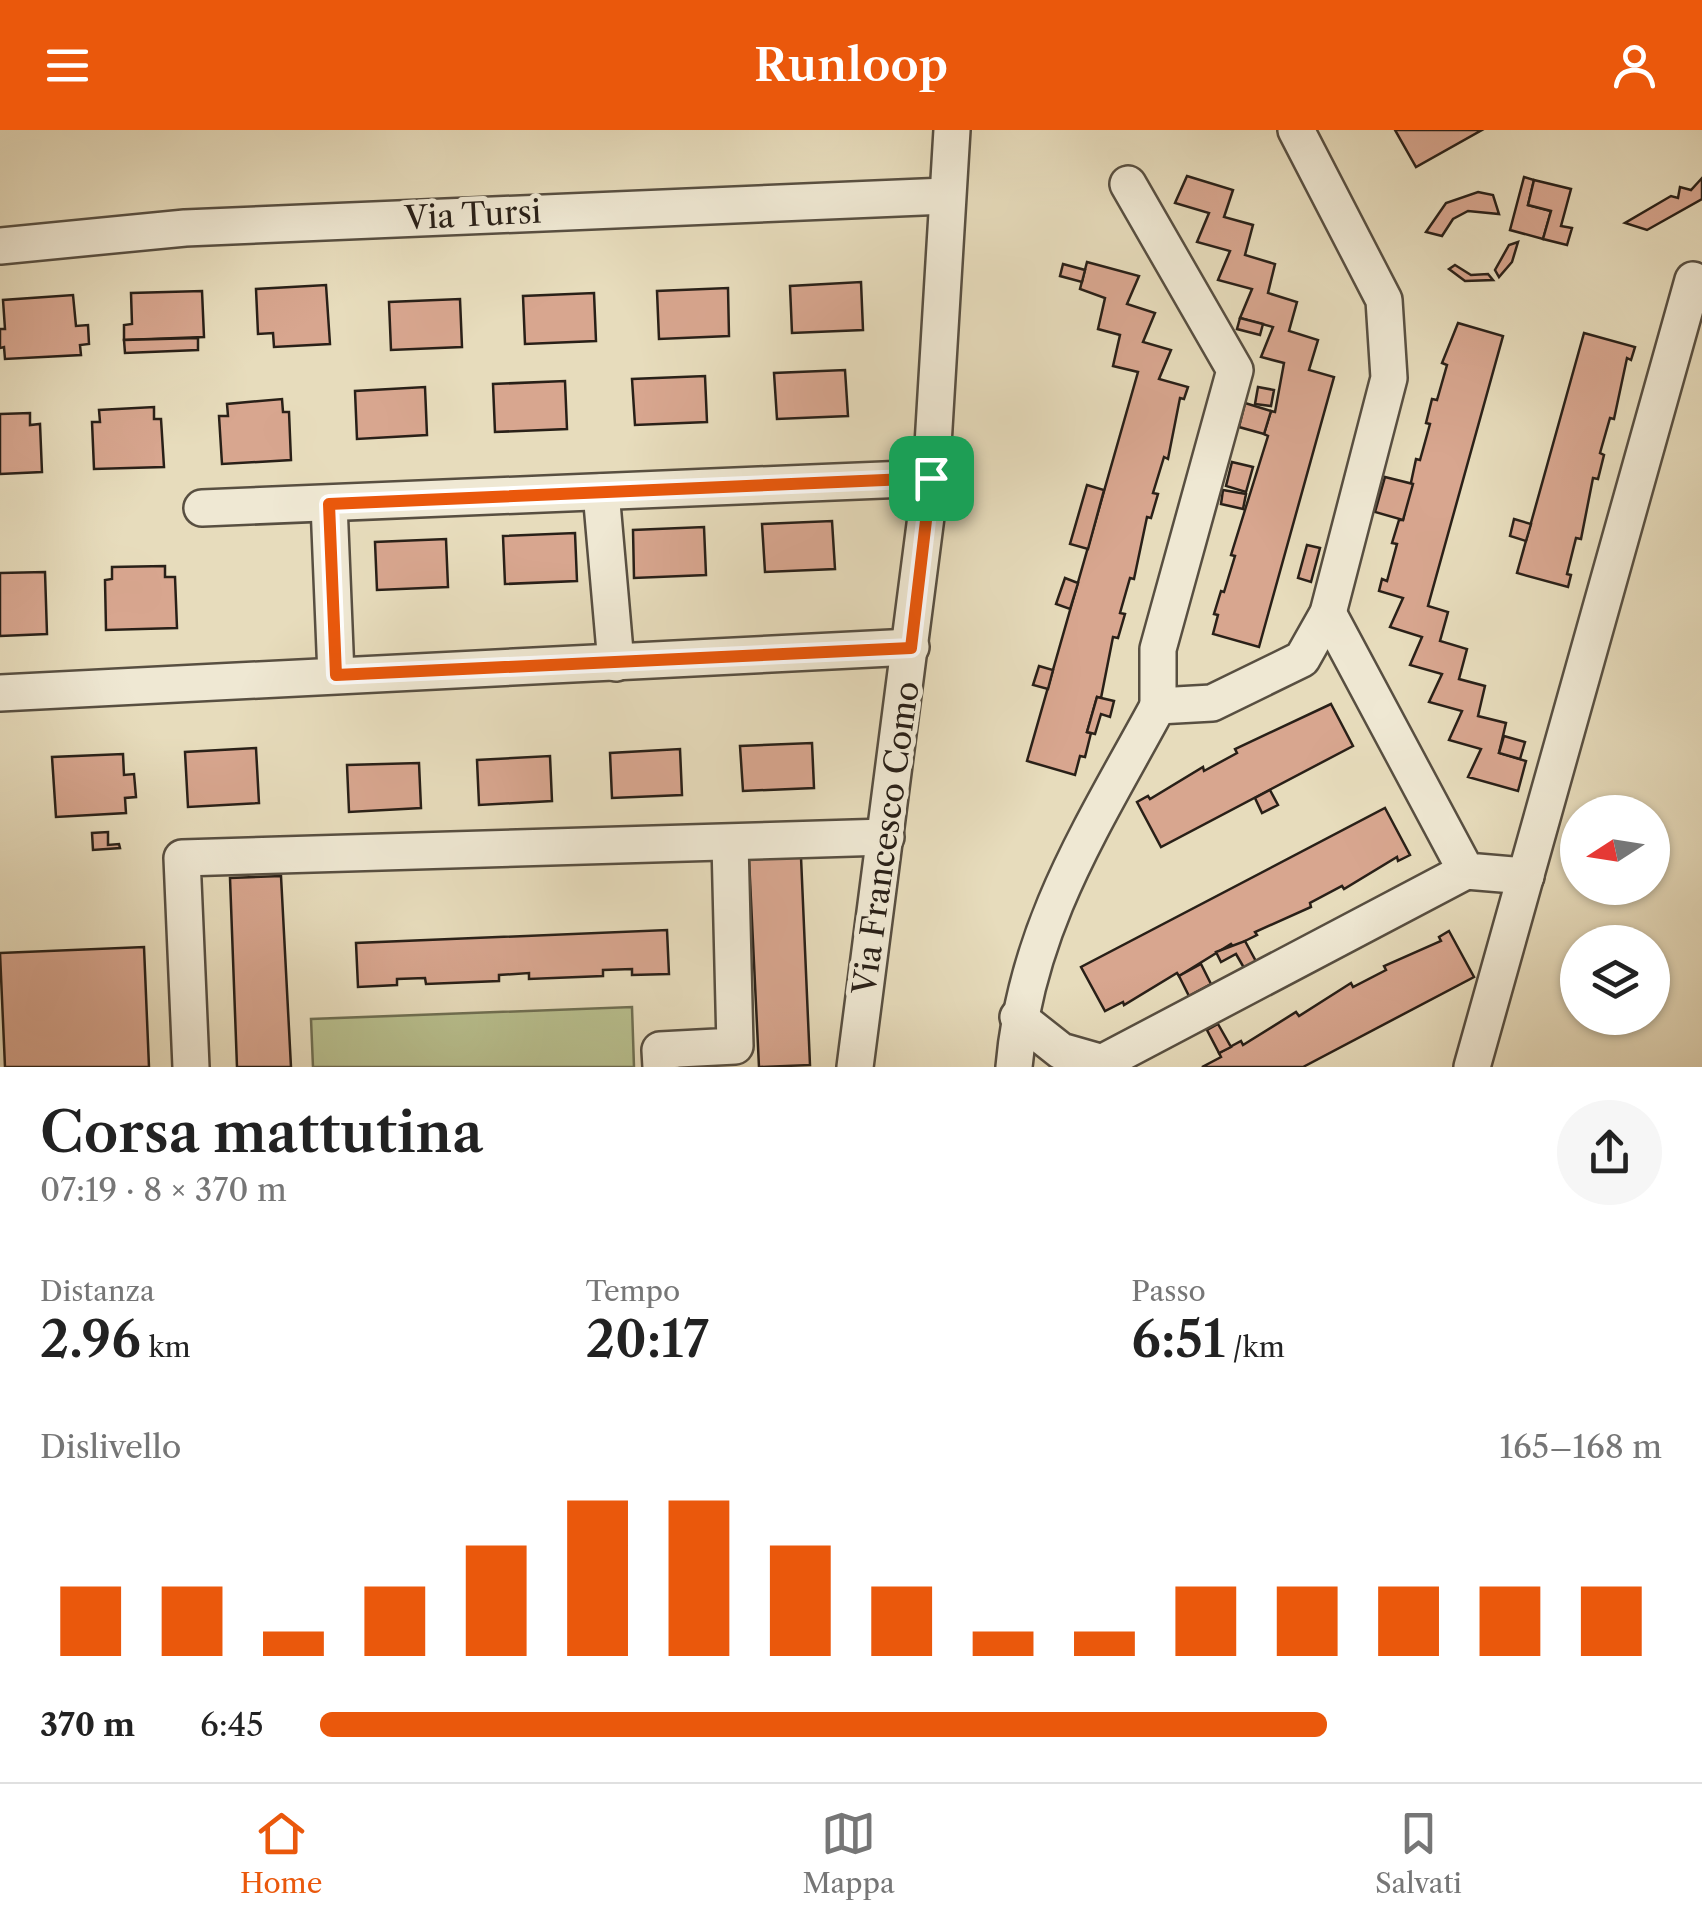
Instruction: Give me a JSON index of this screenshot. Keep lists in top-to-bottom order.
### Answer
{
  "streets": {
    "street": ["Via Tursi", "Via Francesco Como"]
  },
  "crossings": [
    ["Via Tursi", "Via Francesco Como"]
  ],
  "north": "left",
  "page": {
    "header": "Runloop",
    "heading": ["Corsa mattutina", "07:19 · 8 × 370 m"],
    "stats": [
      ["Distanza", "2.96 km"],
      ["Tempo", "20:17"],
      ["Passo", "6:51 /km"]
    ],
    "chart": ["Dislivello", "165–168 m"],
    "list": [
      {
        "name": "370 m",
        "note": "6:45"
      }
    ],
    "tabs": ["Home", "Mappa", "Salvati"]
  }
}
